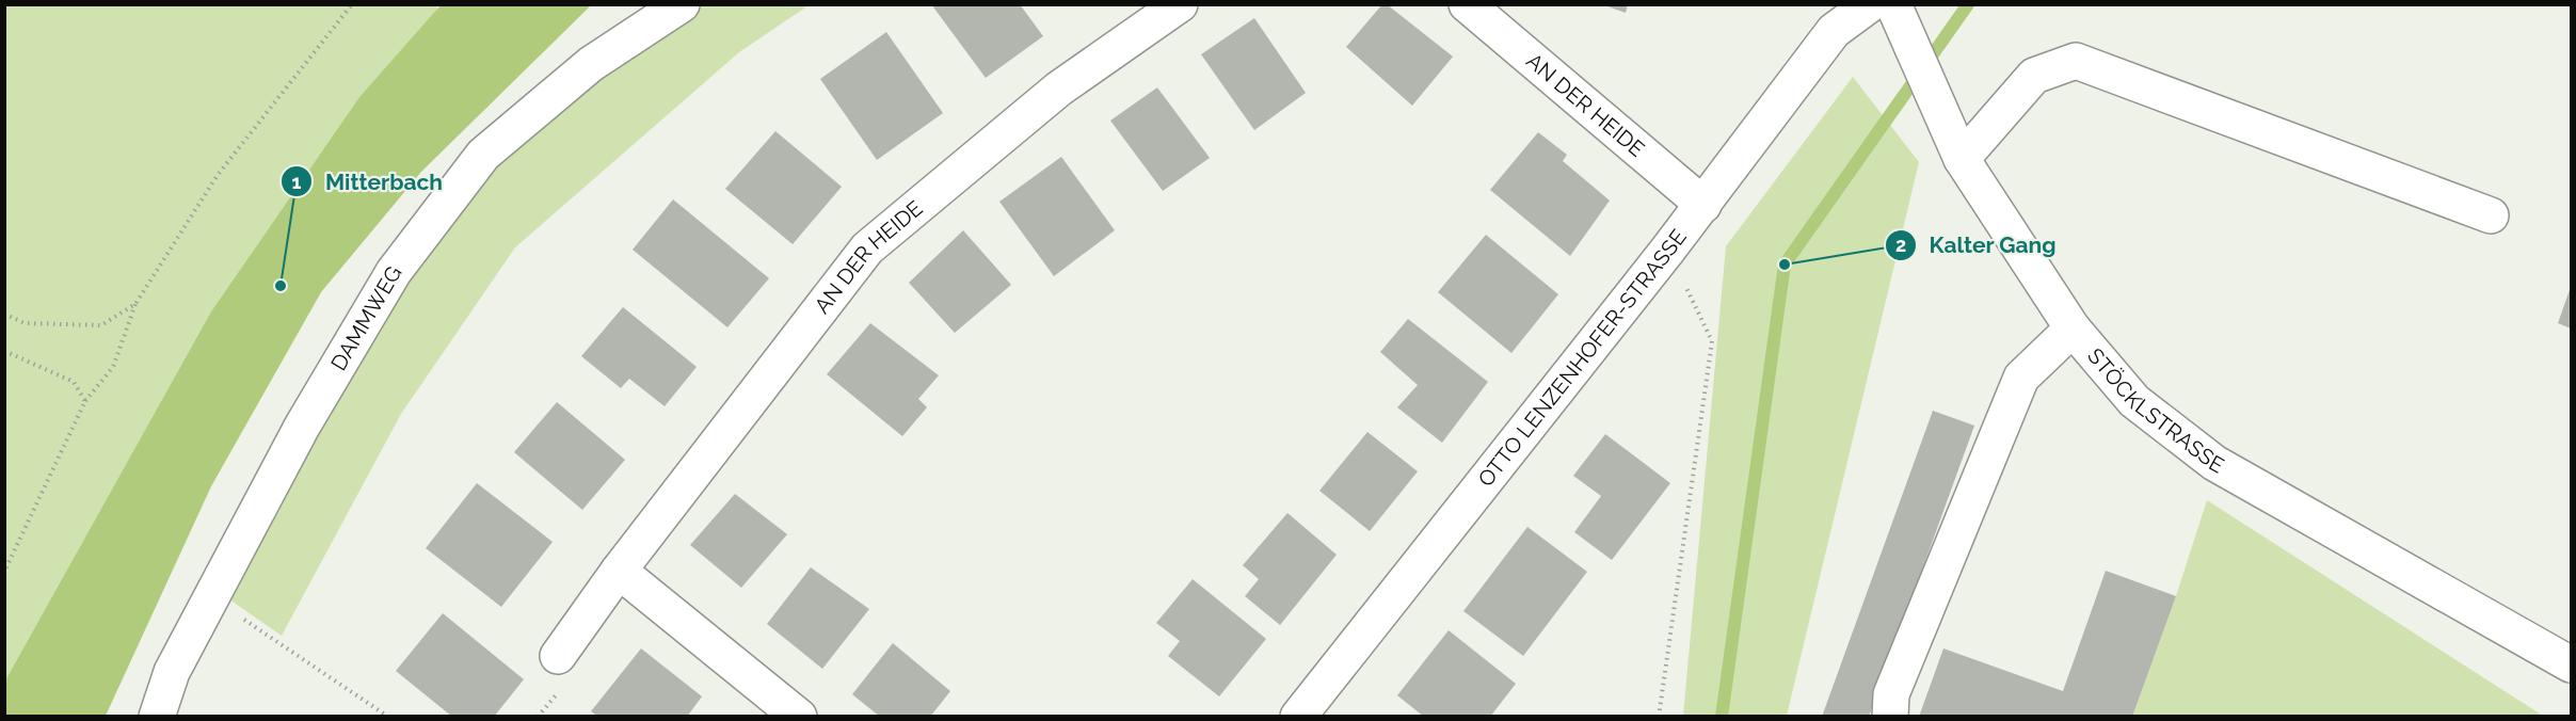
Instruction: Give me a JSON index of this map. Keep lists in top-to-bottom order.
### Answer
{
  "streets": {
    "street": [
      "AN DER HEIDE",
      "DAMMWEG",
      "OTTO LENZENHOFER-STRASSE",
      "STÖCKLSTRASSE"
    ]
  },
  "crossings": [
    ["AN DER HEIDE", "OTTO LENZENHOFER-STRASSE"]
  ],
  "places": ["Kalter Gang", "Mitterbach"]
}
